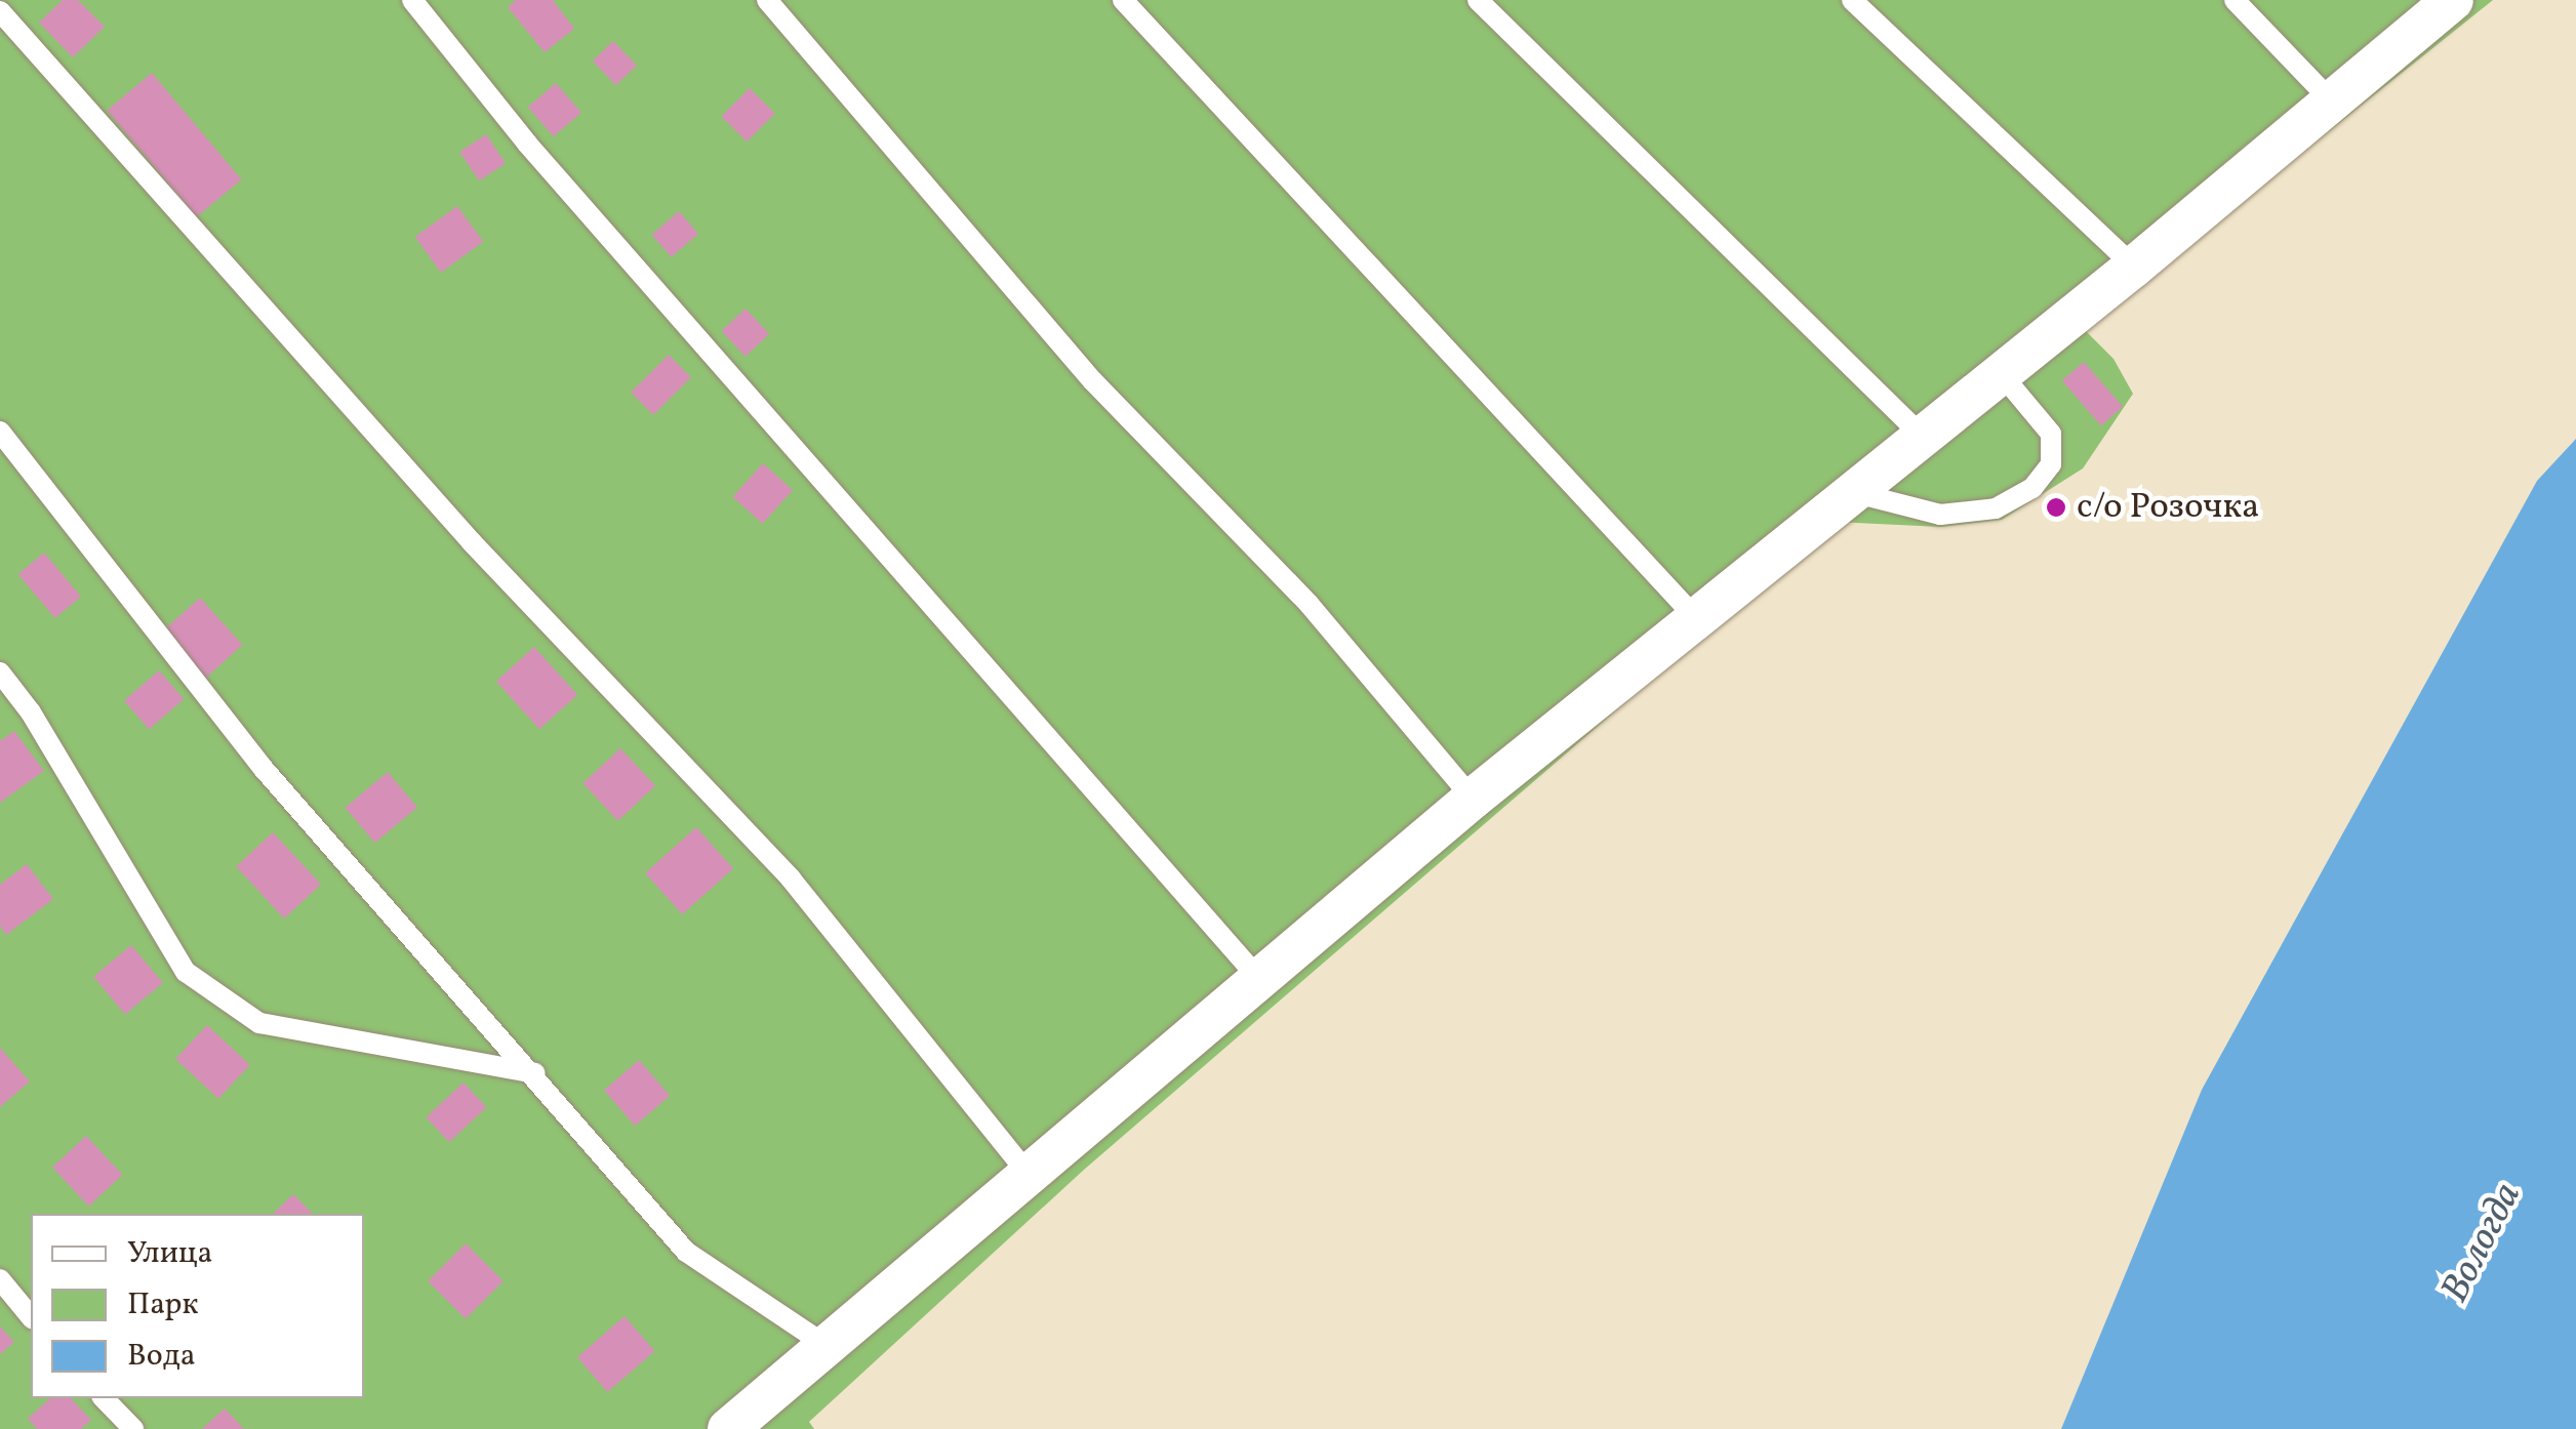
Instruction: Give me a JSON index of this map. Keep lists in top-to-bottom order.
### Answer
{
  "water": ["Вологда"],
  "places": ["с/о Розочка"],
  "legend": ["Улица", "Парк", "Вода"]
}
